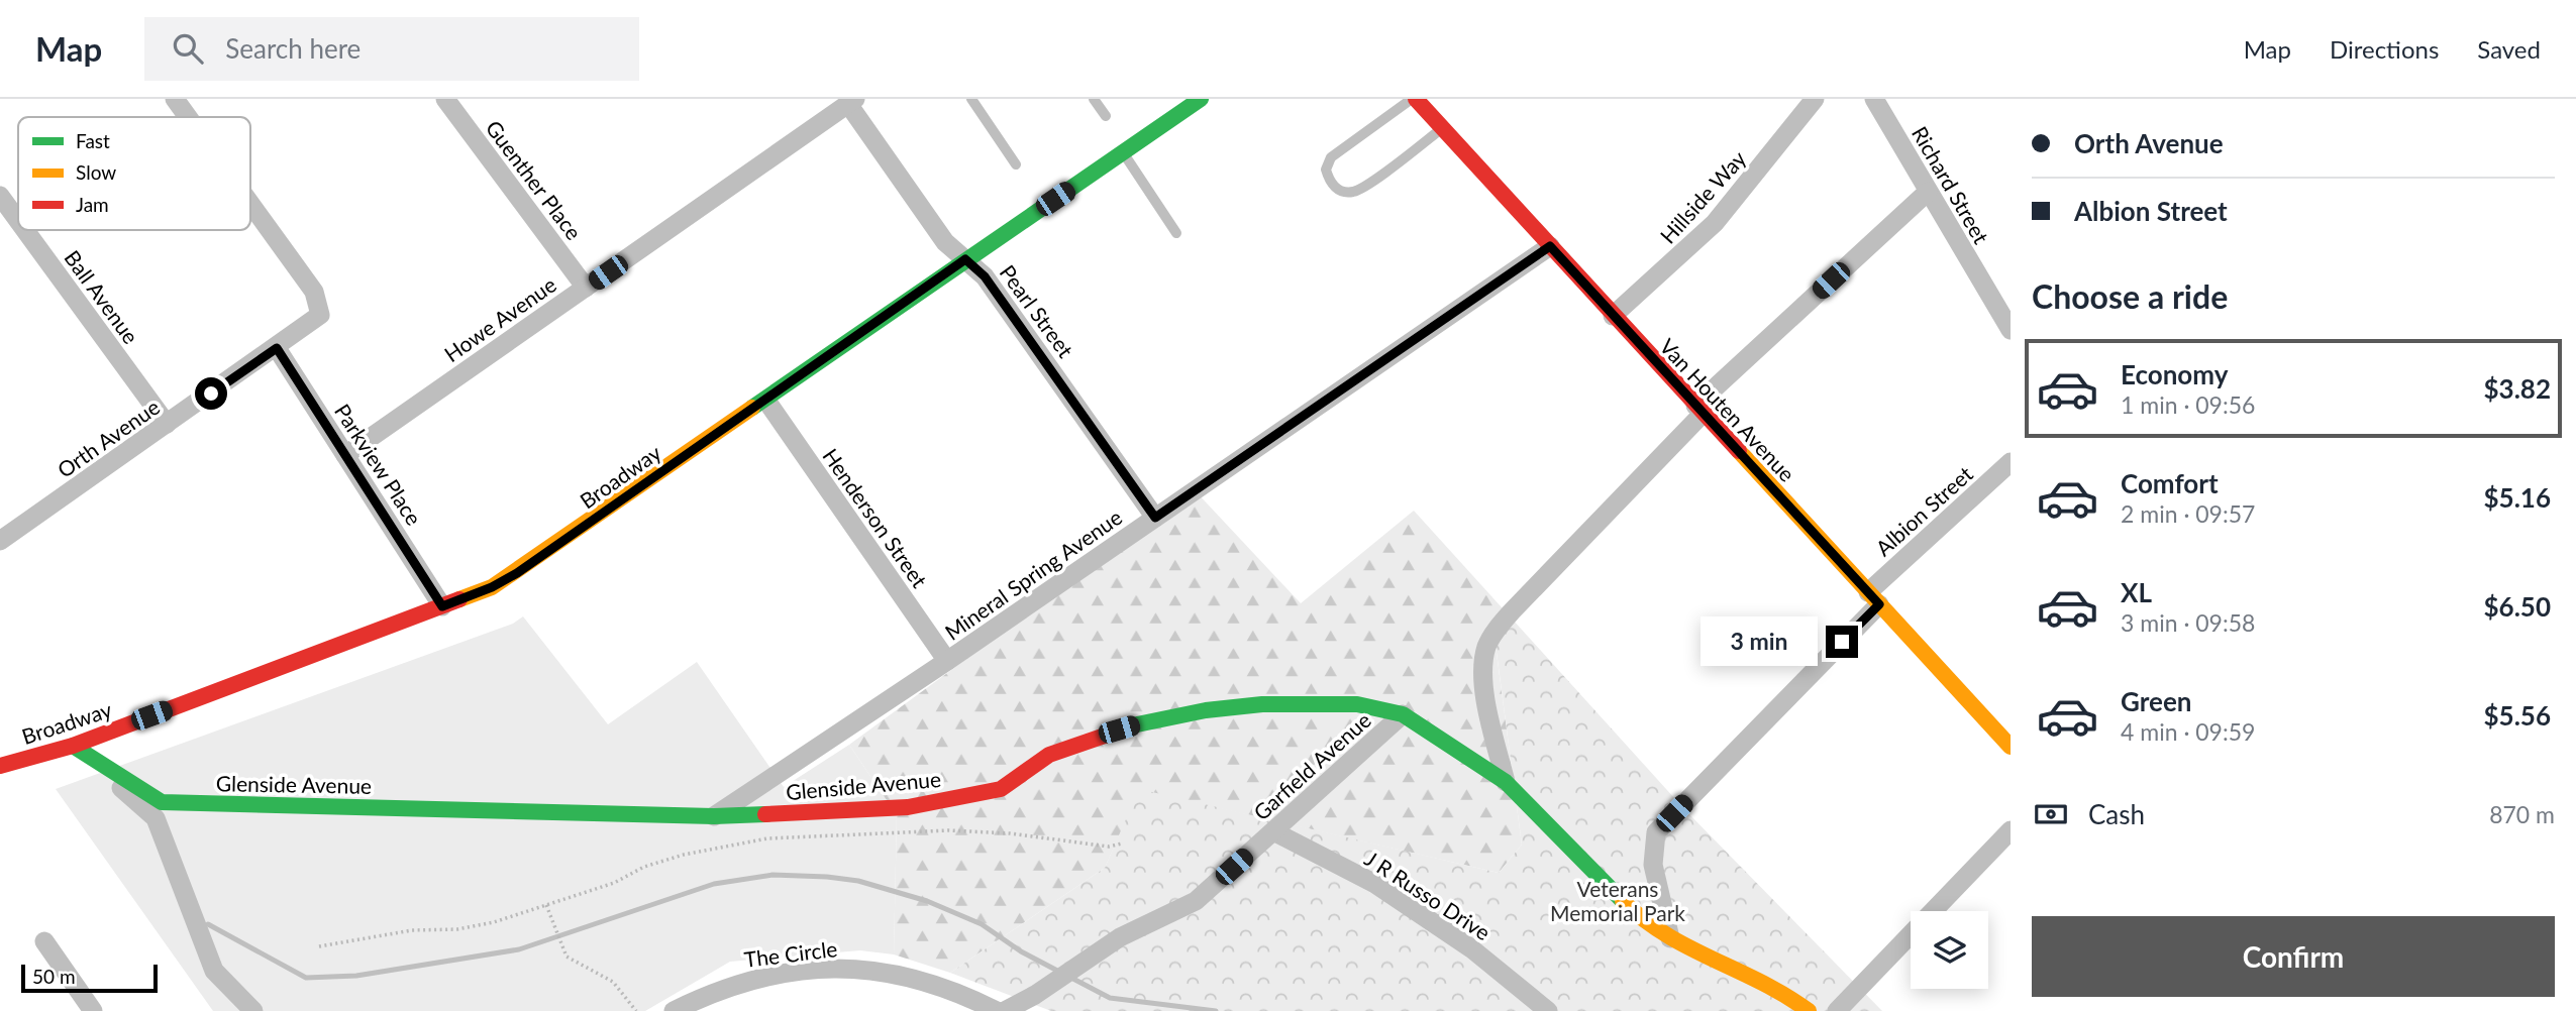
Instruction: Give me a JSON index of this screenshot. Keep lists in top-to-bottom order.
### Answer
{
  "streets": {
    "main road": ["Van Houten Avenue", "Broadway", "Glenside Avenue"],
    "street": [
      "Guenther Place",
      "Richard Street",
      "Hillside Way",
      "Ball Avenue",
      "Pearl Street",
      "Howe Avenue",
      "Orth Avenue",
      "Parkview Place",
      "Albion Street",
      "Henderson Street",
      "Mineral Spring Avenue",
      "Garfield Avenue",
      "J R Russo Drive",
      "The Circle"
    ]
  },
  "crossings": [
    ["Guenther Place", "Howe Avenue"],
    ["Hillside Way", "Van Houten Avenue"],
    ["Ball Avenue", "Orth Avenue"],
    ["Pearl Street", "Howe Avenue"],
    ["Pearl Street", "Broadway"],
    ["Pearl Street", "Mineral Spring Avenue"],
    ["Howe Avenue", "Parkview Place"],
    ["Van Houten Avenue", "Albion Street"],
    ["Van Houten Avenue", "Mineral Spring Avenue"],
    ["Orth Avenue", "Parkview Place"],
    ["Parkview Place", "Broadway"],
    ["Broadway", "Henderson Street"],
    ["Broadway", "Glenside Avenue"],
    ["Albion Street", "Glenside Avenue"],
    ["Henderson Street", "Mineral Spring Avenue"],
    ["Mineral Spring Avenue", "Glenside Avenue"],
    ["Garfield Avenue", "Glenside Avenue"],
    ["Garfield Avenue", "J R Russo Drive"]
  ],
  "parks": ["Veterans Memorial Park"],
  "legend": ["Fast", "Slow", "Jam"],
  "scale_bar": "50 m",
  "page": {
    "header": "Map",
    "search": "Search here",
    "nav": ["Map", "Directions", "Saved"],
    "banner": ["Orth Avenue", "Albion Street"],
    "heading": "Choose a ride",
    "list": [
      {
        "name": "Economy",
        "note": "1 min · 09:56",
        "value": "$3.82"
      },
      {
        "name": "Comfort",
        "note": "2 min · 09:57",
        "value": "$5.16"
      },
      {
        "name": "XL",
        "note": "3 min · 09:58",
        "value": "$6.50"
      },
      {
        "name": "Green",
        "note": "4 min · 09:59",
        "value": "$5.56"
      }
    ],
    "bubble": "3 min",
    "pay": ["Cash", "870 m"],
    "buttons": "Confirm",
    "scale": "50 m"
  }
}
